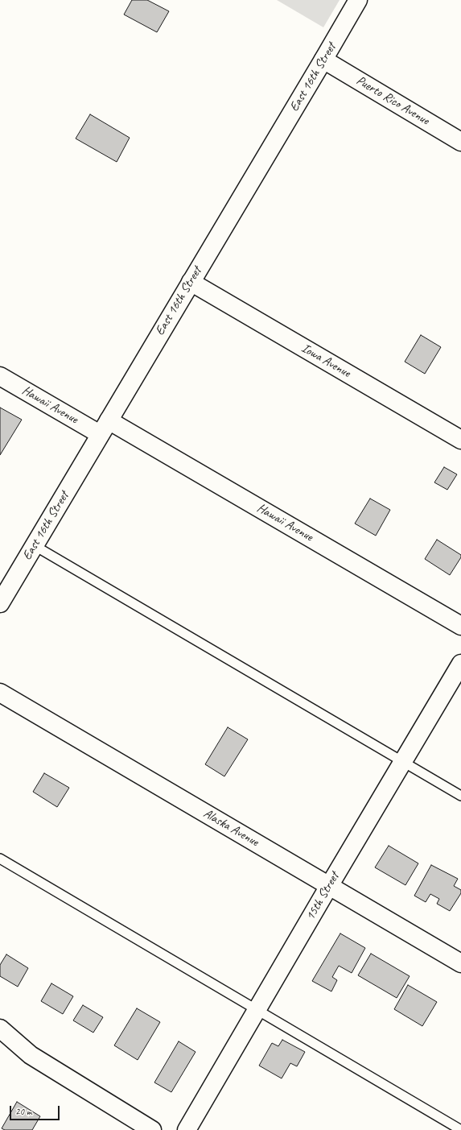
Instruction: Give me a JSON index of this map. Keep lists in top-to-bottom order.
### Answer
{
  "streets": {
    "street": [
      "East 16th Street",
      "Puerto Rico Avenue",
      "Iowa Avenue",
      "Hawaii Avenue",
      "Alaska Avenue",
      "15th Street"
    ]
  },
  "crossings": [
    ["East 16th Street", "Puerto Rico Avenue"],
    ["East 16th Street", "Iowa Avenue"],
    ["East 16th Street", "Hawaii Avenue"],
    ["Alaska Avenue", "15th Street"]
  ],
  "scale_bar": "20 m"
}
